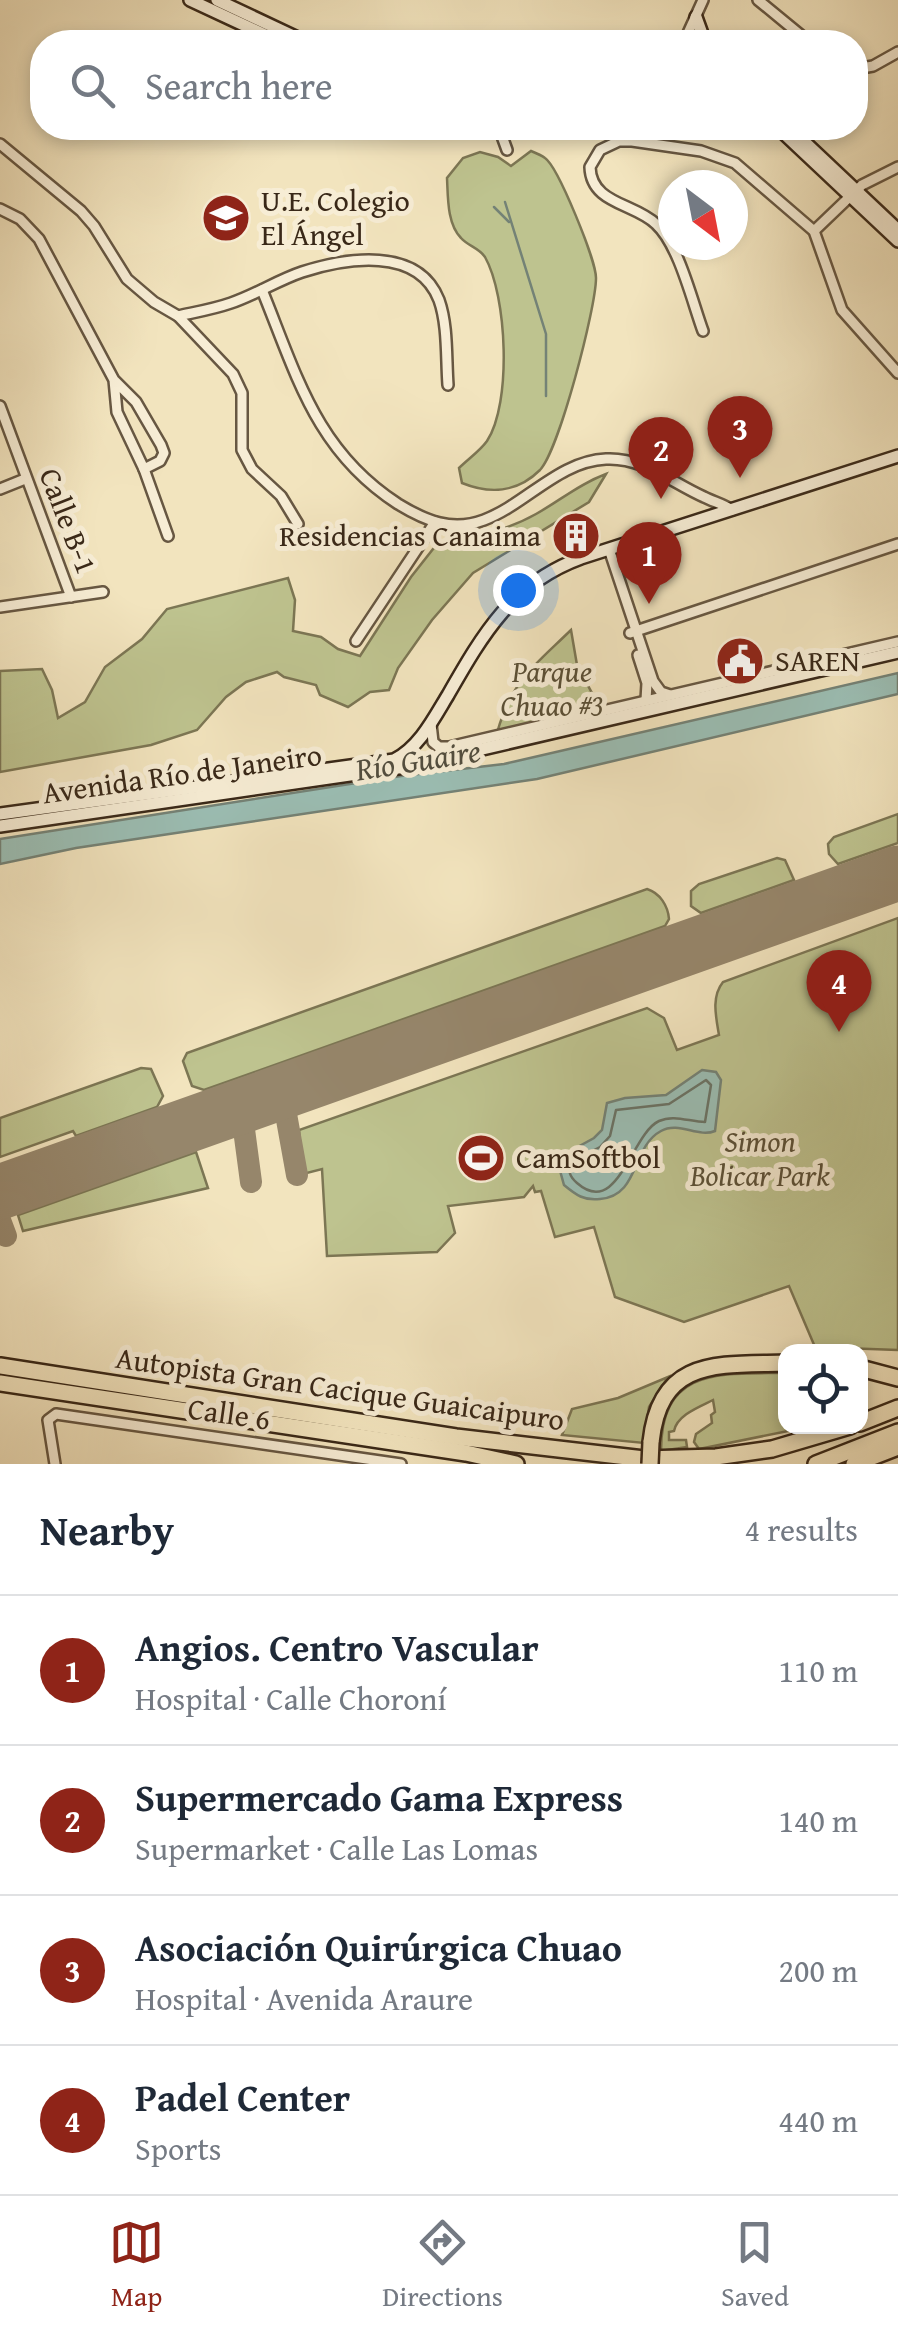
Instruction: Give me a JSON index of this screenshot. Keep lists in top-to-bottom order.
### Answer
{
  "streets": {
    "highway": ["Autopista Gran Cacique Guaicaipuro"],
    "street": ["Calle B-1", "Avenida Río de Janeiro", "Calle 6"]
  },
  "water": ["Río Guaire"],
  "parks": ["Parque Chuao #3", "Simon Bolicar Park"],
  "places": {
    "school or university": ["U.E. Colegio El Ángel"],
    "building": ["Residencias Canaima"],
    "public building": ["SAREN"],
    "sports": ["CamSoftbol"]
  },
  "north": "bottom right",
  "page": {
    "search": "Search here",
    "pins": [
      "3",
      "2",
      "1",
      "4"
    ],
    "heading": ["Nearby", "4 results"],
    "list": [
      {
        "mark": "1",
        "name": "Angios. Centro Vascular",
        "note": "Hospital · Calle Choroní",
        "value": "110 m"
      },
      {
        "mark": "2",
        "name": "Supermercado Gama Express",
        "note": "Supermarket · Calle Las Lomas",
        "value": "140 m"
      },
      {
        "mark": "3",
        "name": "Asociación Quirúrgica Chuao",
        "note": "Hospital · Avenida Araure",
        "value": "200 m"
      },
      {
        "mark": "4",
        "name": "Padel Center",
        "note": "Sports",
        "value": "440 m"
      }
    ],
    "nav": ["Map", "Directions", "Saved"]
  }
}
